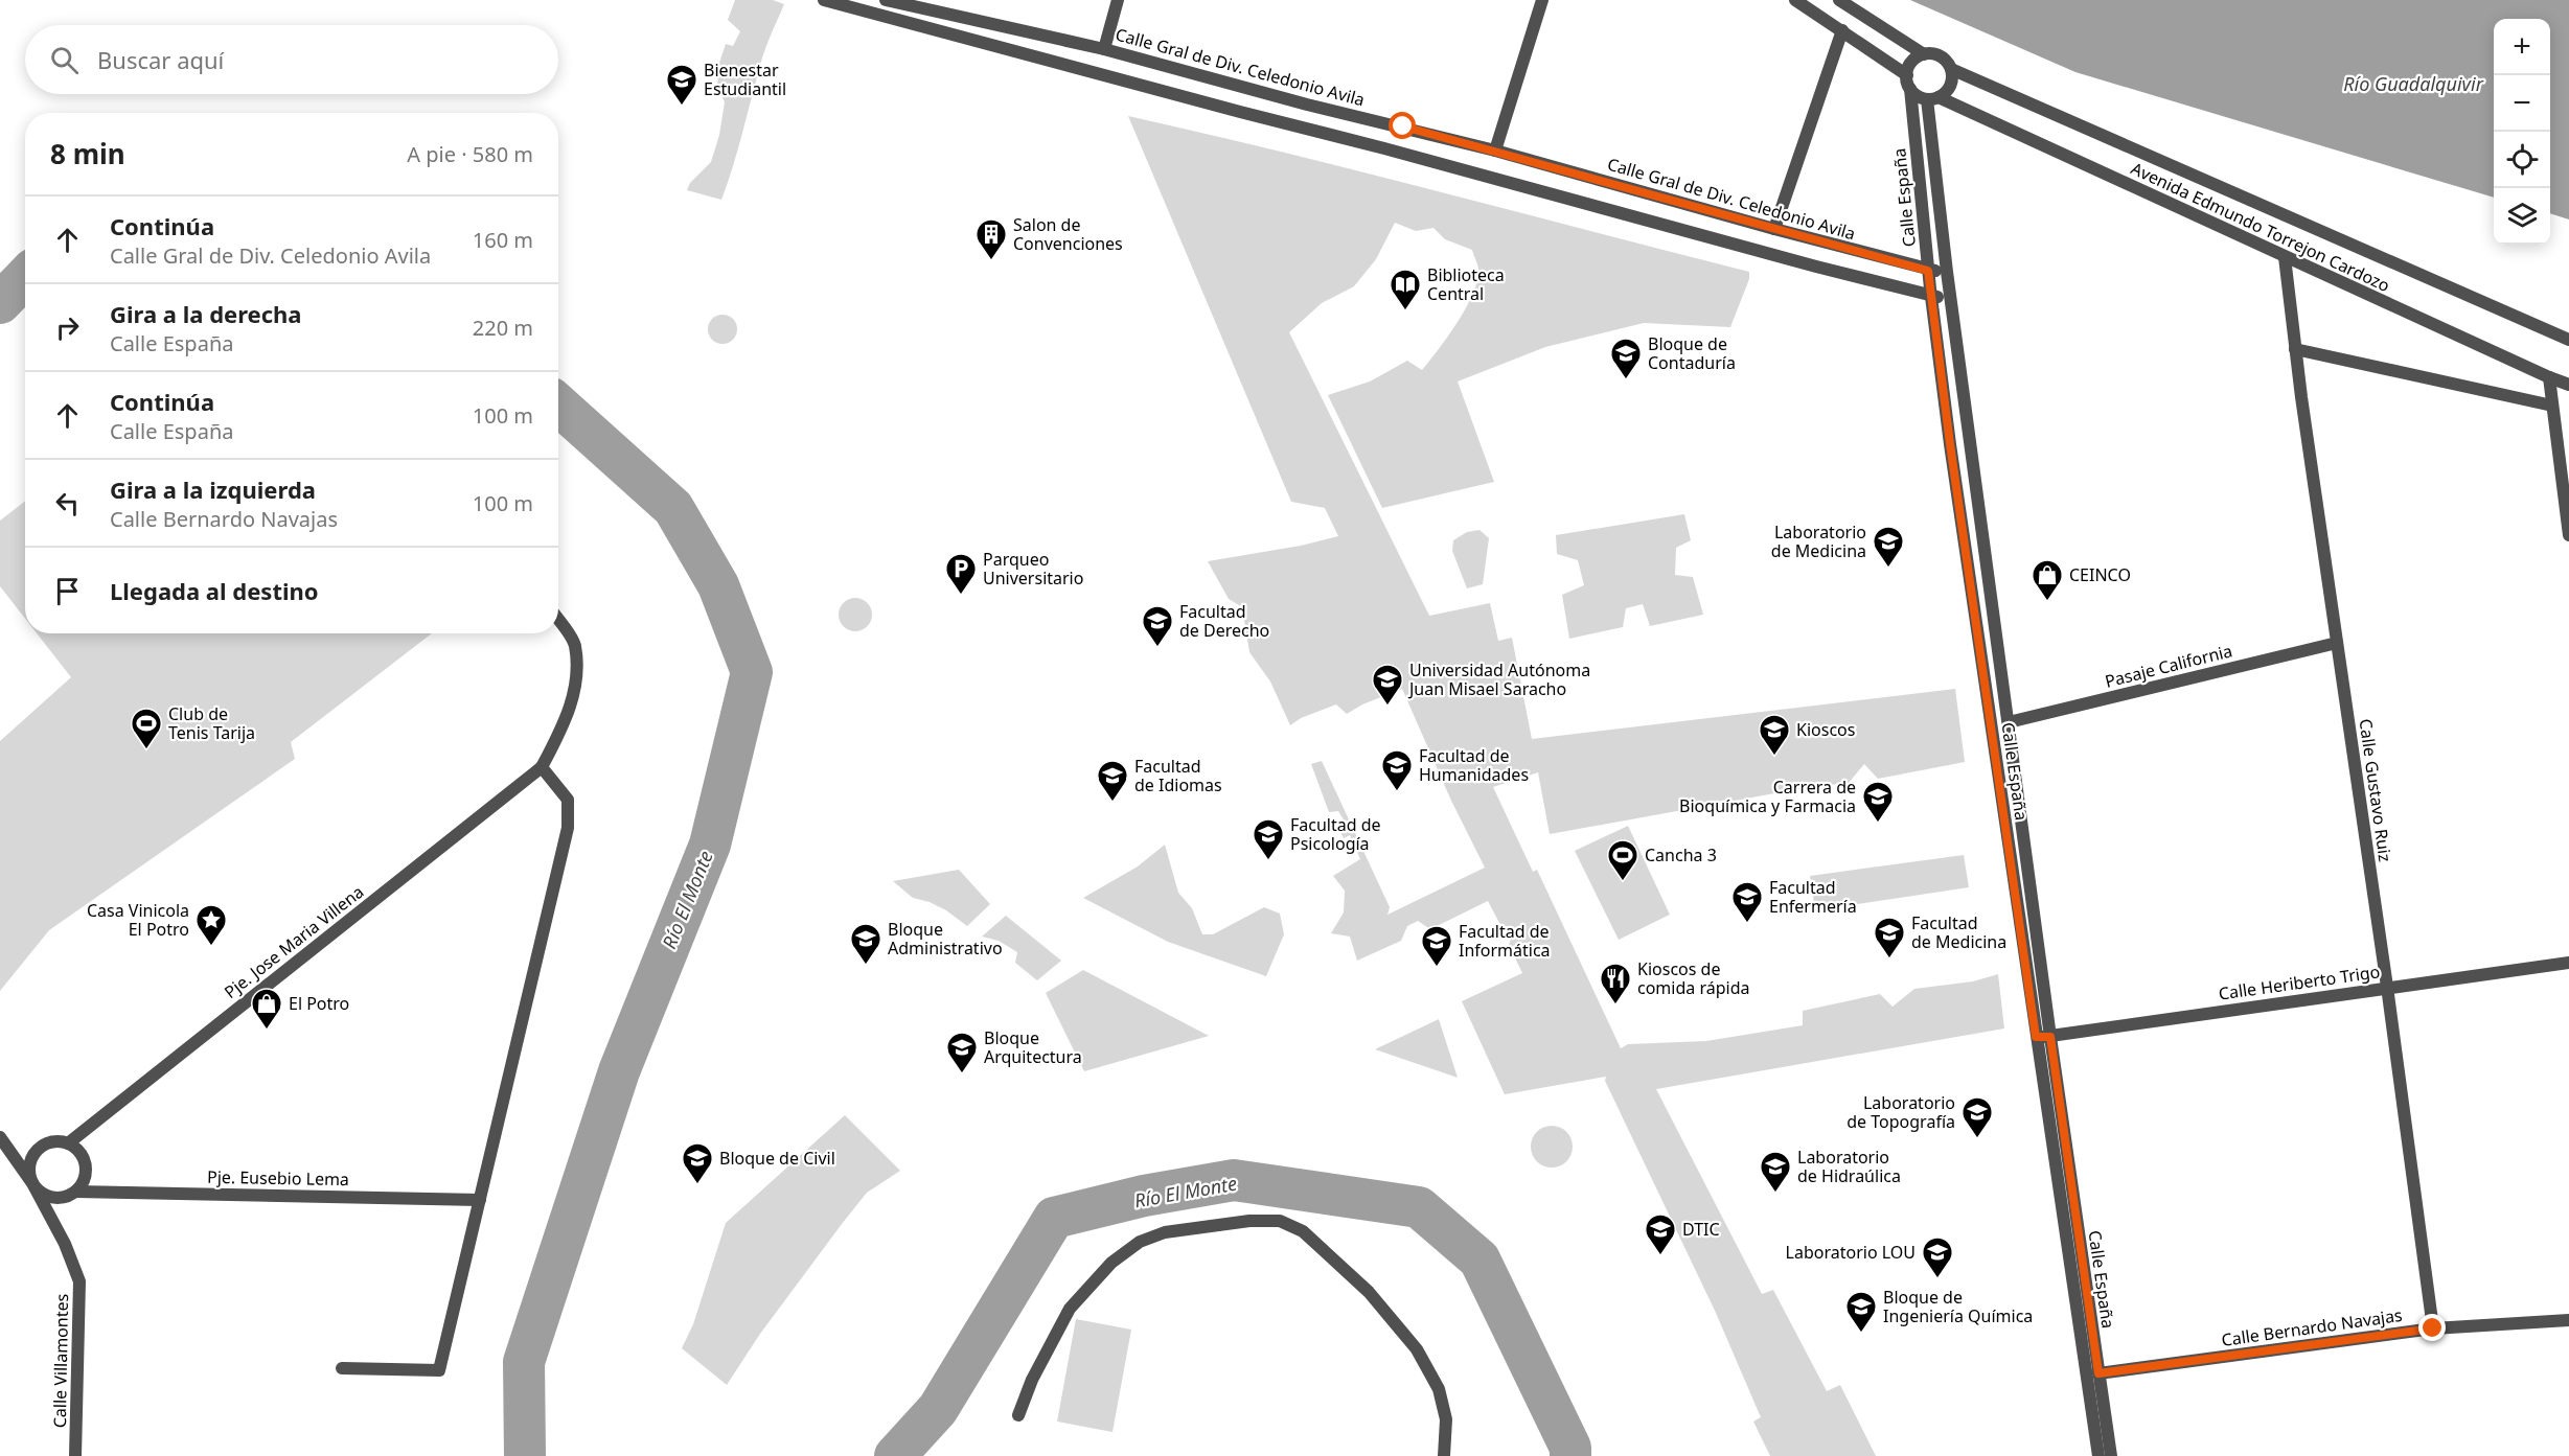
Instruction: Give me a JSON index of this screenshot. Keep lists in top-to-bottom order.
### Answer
{
  "streets": {
    "street": [
      "Calle Gral de Div. Celedonio Avila",
      "Calle España",
      "Avenida Edmundo Torrejon Cardozo",
      "Pasaje California",
      "Calle Gustavo Ruiz",
      "Pje. Jose Maria Villena",
      "Calle Heriberto Trigo",
      "Pje. Eusebio Lema",
      "Calle Bernardo Navajas",
      "Calle Villamontes"
    ]
  },
  "crossings": [
    ["Calle Gral de Div. Celedonio Avila", "Calle España"],
    ["Calle España", "Avenida Edmundo Torrejon Cardozo"],
    ["Calle España", "Pasaje California"],
    ["Calle España", "Calle Heriberto Trigo"],
    ["Calle España", "Calle Bernardo Navajas"],
    ["Avenida Edmundo Torrejon Cardozo", "Calle Gustavo Ruiz"],
    ["Pasaje California", "Calle Gustavo Ruiz"],
    ["Calle Gustavo Ruiz", "Calle Heriberto Trigo"],
    ["Calle Gustavo Ruiz", "Calle Bernardo Navajas"],
    ["Pje. Jose Maria Villena", "Pje. Eusebio Lema"],
    ["Pje. Jose Maria Villena", "Calle Villamontes"],
    ["Pje. Eusebio Lema", "Calle Villamontes"]
  ],
  "water": ["Río Guadalquivir", "Río El Monte"],
  "places": {
    "school or university": [
      "Bienestar Estudiantil",
      "Bloque de Contaduría",
      "Laboratorio de Medicina",
      "Facultad de Derecho",
      "Universidad Autónoma Juan Misael Saracho",
      "Kioscos",
      "Facultad de Humanidades",
      "Facultad de Idiomas",
      "Carrera de Bioquímica y Farmacia",
      "Facultad de Psicología",
      "Facultad Enfermería",
      "Facultad de Medicina",
      "Bloque Administrativo",
      "Facultad de Informática",
      "Bloque Arquitectura",
      "Laboratorio de Topografía",
      "Bloque de Civil",
      "Laboratorio de Hidraúlica",
      "DTIC",
      "Laboratorio LOU",
      "Bloque de Ingeniería Química"
    ],
    "building": ["Salon de Convenciones"],
    "library": ["Biblioteca Central"],
    "parking": ["Parqueo Universitario"],
    "shop": ["CEINCO", "El Potro"],
    "sports": ["Club de Tenis Tarija", "Cancha 3"],
    "place": ["Casa Vinicola El Potro"],
    "restaurant": ["Kioscos de comida rápida"]
  },
  "page": {
    "map_buttons": ["+", "−"],
    "search": "Buscar aquí",
    "heading": ["8 min", "A pie · 580 m"],
    "list": [
      ["Continúa", "Calle Gral de Div. Celedonio Avila", "160 m"],
      ["Gira a la derecha", "Calle España", "220 m"],
      ["Continúa", "Calle España", "100 m"],
      ["Gira a la izquierda", "Calle Bernardo Navajas", "100 m"],
      "Llegada al destino"
    ]
  }
}
